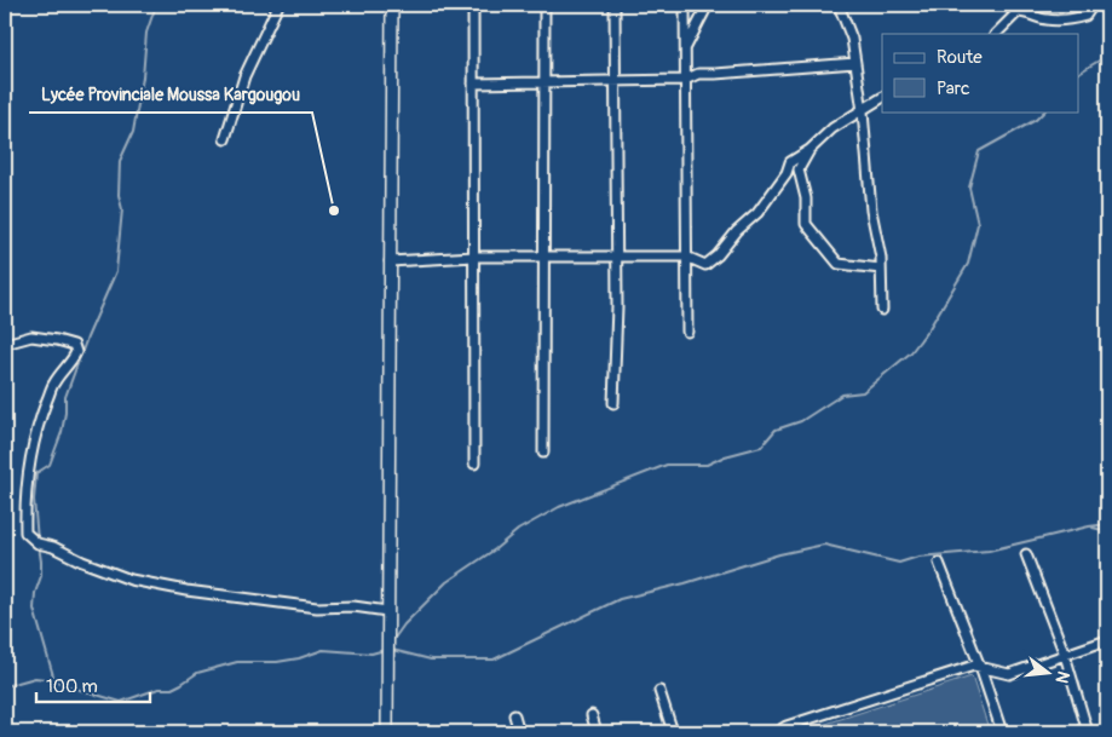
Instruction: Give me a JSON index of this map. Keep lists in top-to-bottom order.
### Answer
{
  "places": ["Lycée Provinciale Moussa Kargougou"],
  "legend": ["Route", "Parc"],
  "scale_bar": "100 m",
  "north": "right"
}
